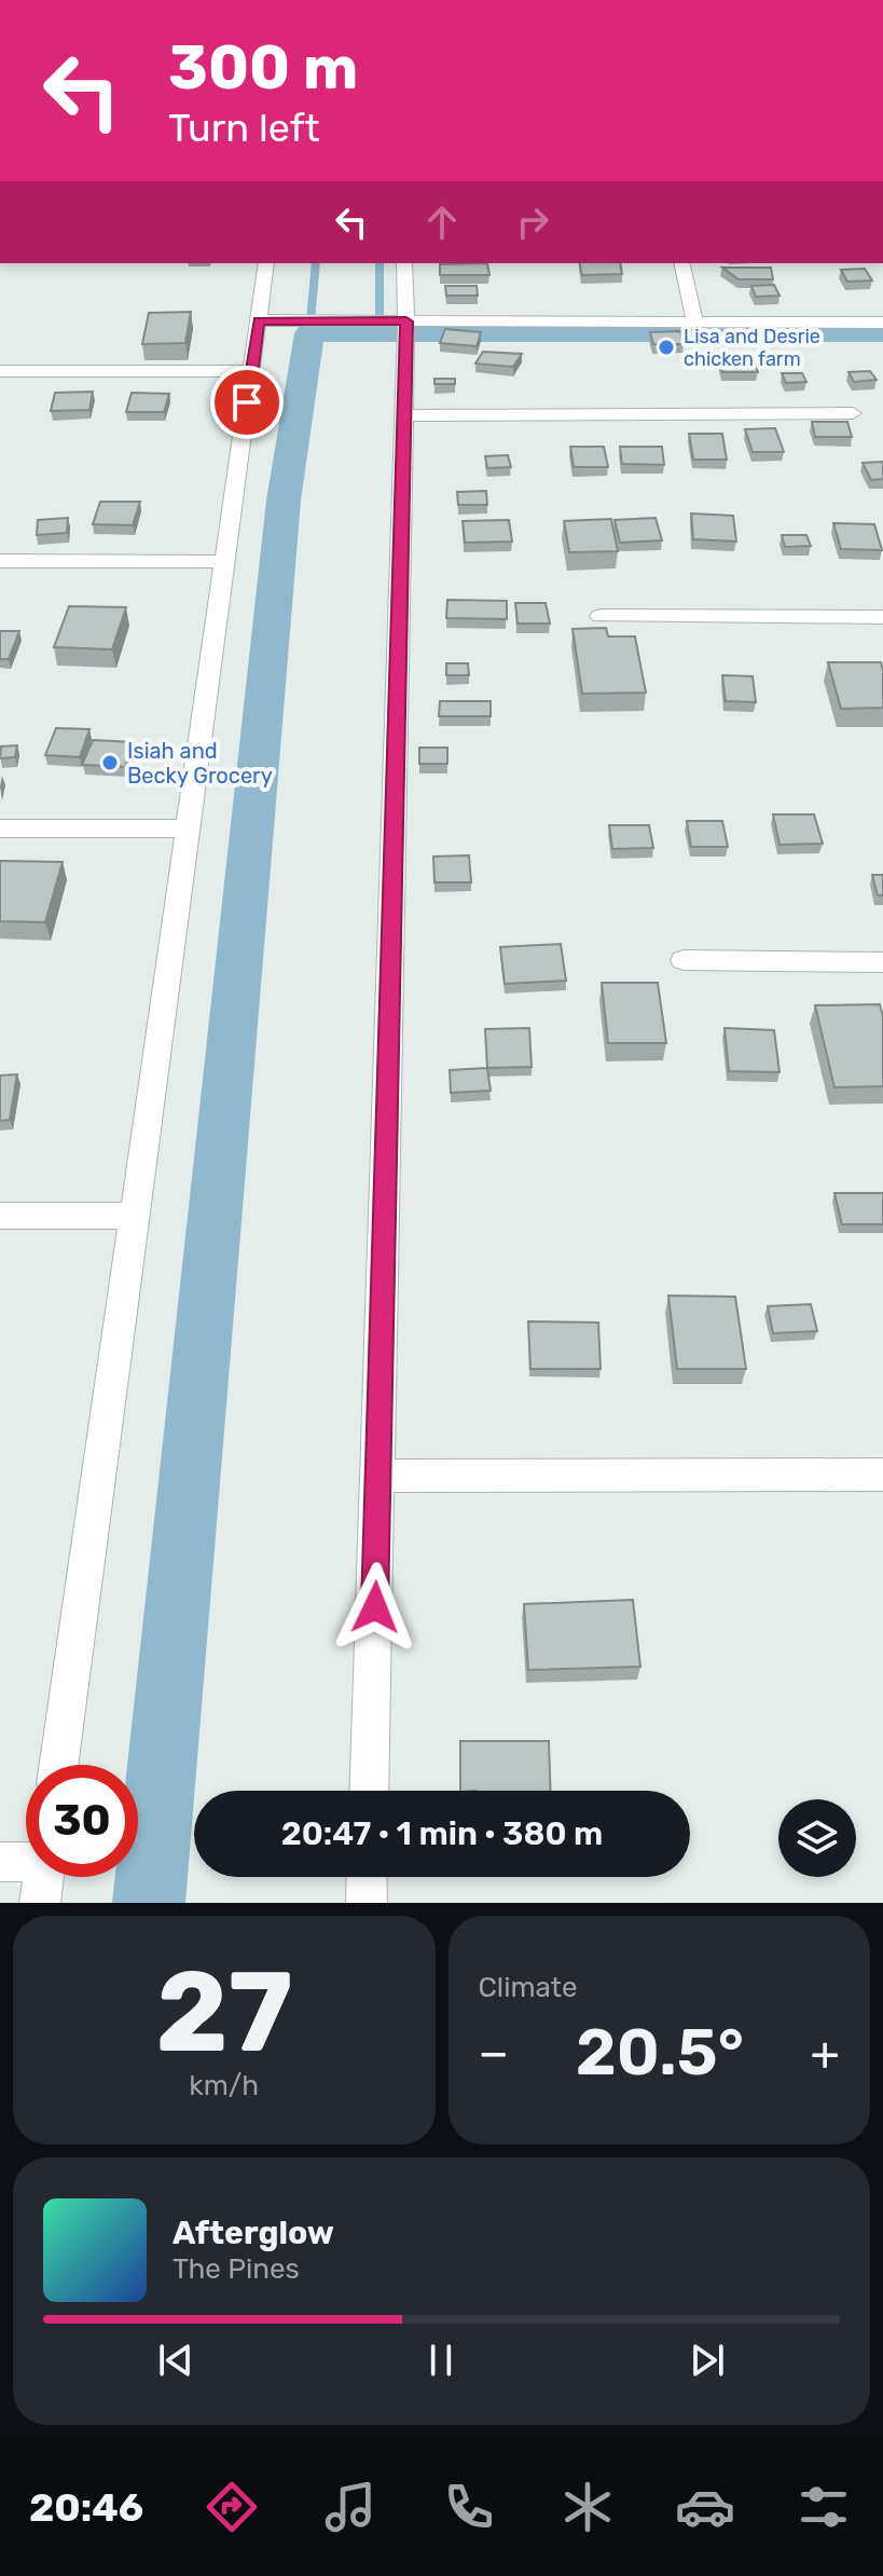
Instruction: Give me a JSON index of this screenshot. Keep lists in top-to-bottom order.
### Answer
{
  "places": ["Lisa and Desrie chicken farm", "Isiah and Becky Grocery"],
  "page": {
    "turn": ["300 m", "Turn left"],
    "limit": "30",
    "trip": "20:47 · 1 min · 380 m",
    "tile": [
      ["27", "km/h"],
      "Climate"
    ],
    "heat": ["−", "20.5°", "+"],
    "song": ["Afterglow", "The Pines"],
    "tabs": "20:46"
  }
}
